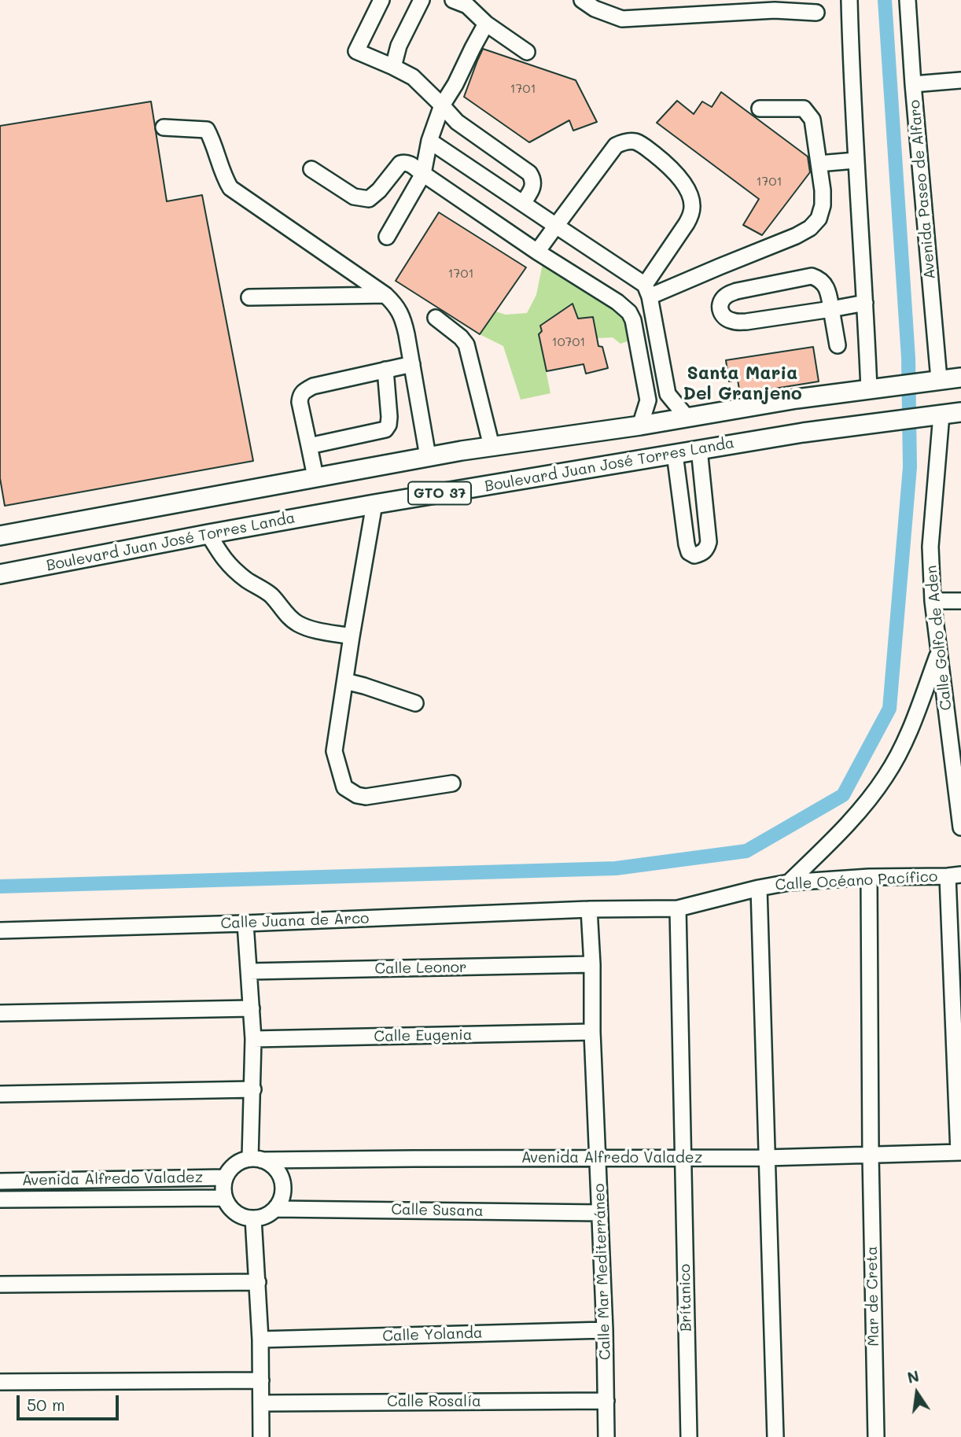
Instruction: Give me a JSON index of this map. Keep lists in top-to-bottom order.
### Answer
{
  "streets": {
    "main road": ["Boulevard Juan José Torres Landa", "GTO 37"],
    "street": [
      "Avenida Paseo de Alfaro",
      "Calle Golfo de Aden",
      "Calle Océano Pacífico",
      "Calle Juana de Arco",
      "Calle Leonor",
      "Calle Eugenia",
      "Avenida Alfredo Valadez",
      "Calle Susana",
      "Calle Mar Mediterráneo",
      "Mar de Creta",
      "Brítanico",
      "Calle Yolanda",
      "Calle Rosalía"
    ]
  },
  "crossings": [
    ["Avenida Paseo de Alfaro", "GTO 37"],
    ["Boulevard Juan José Torres Landa", "Calle Golfo de Aden"],
    ["Calle Océano Pacífico", "Calle Juana de Arco"],
    ["Calle Océano Pacífico", "Calle Mar Mediterráneo"],
    ["Calle Océano Pacífico", "Mar de Creta"],
    ["Calle Océano Pacífico", "Brítanico"],
    ["Calle Juana de Arco", "Calle Mar Mediterráneo"],
    ["Calle Leonor", "Calle Mar Mediterráneo"],
    ["Calle Eugenia", "Calle Mar Mediterráneo"],
    ["Avenida Alfredo Valadez", "Calle Susana"],
    ["Avenida Alfredo Valadez", "Calle Mar Mediterráneo"],
    ["Avenida Alfredo Valadez", "Mar de Creta"],
    ["Avenida Alfredo Valadez", "Brítanico"],
    ["Calle Susana", "Calle Mar Mediterráneo"],
    ["Calle Mar Mediterráneo", "Calle Yolanda"],
    ["Calle Mar Mediterráneo", "Calle Rosalía"]
  ],
  "districts": ["Santa Maria Del Granjeno"],
  "house_numbers": [
    "1701",
    "1701",
    "1701",
    "10701"
  ],
  "scale_bar": "50 m",
  "north": "top"
}
